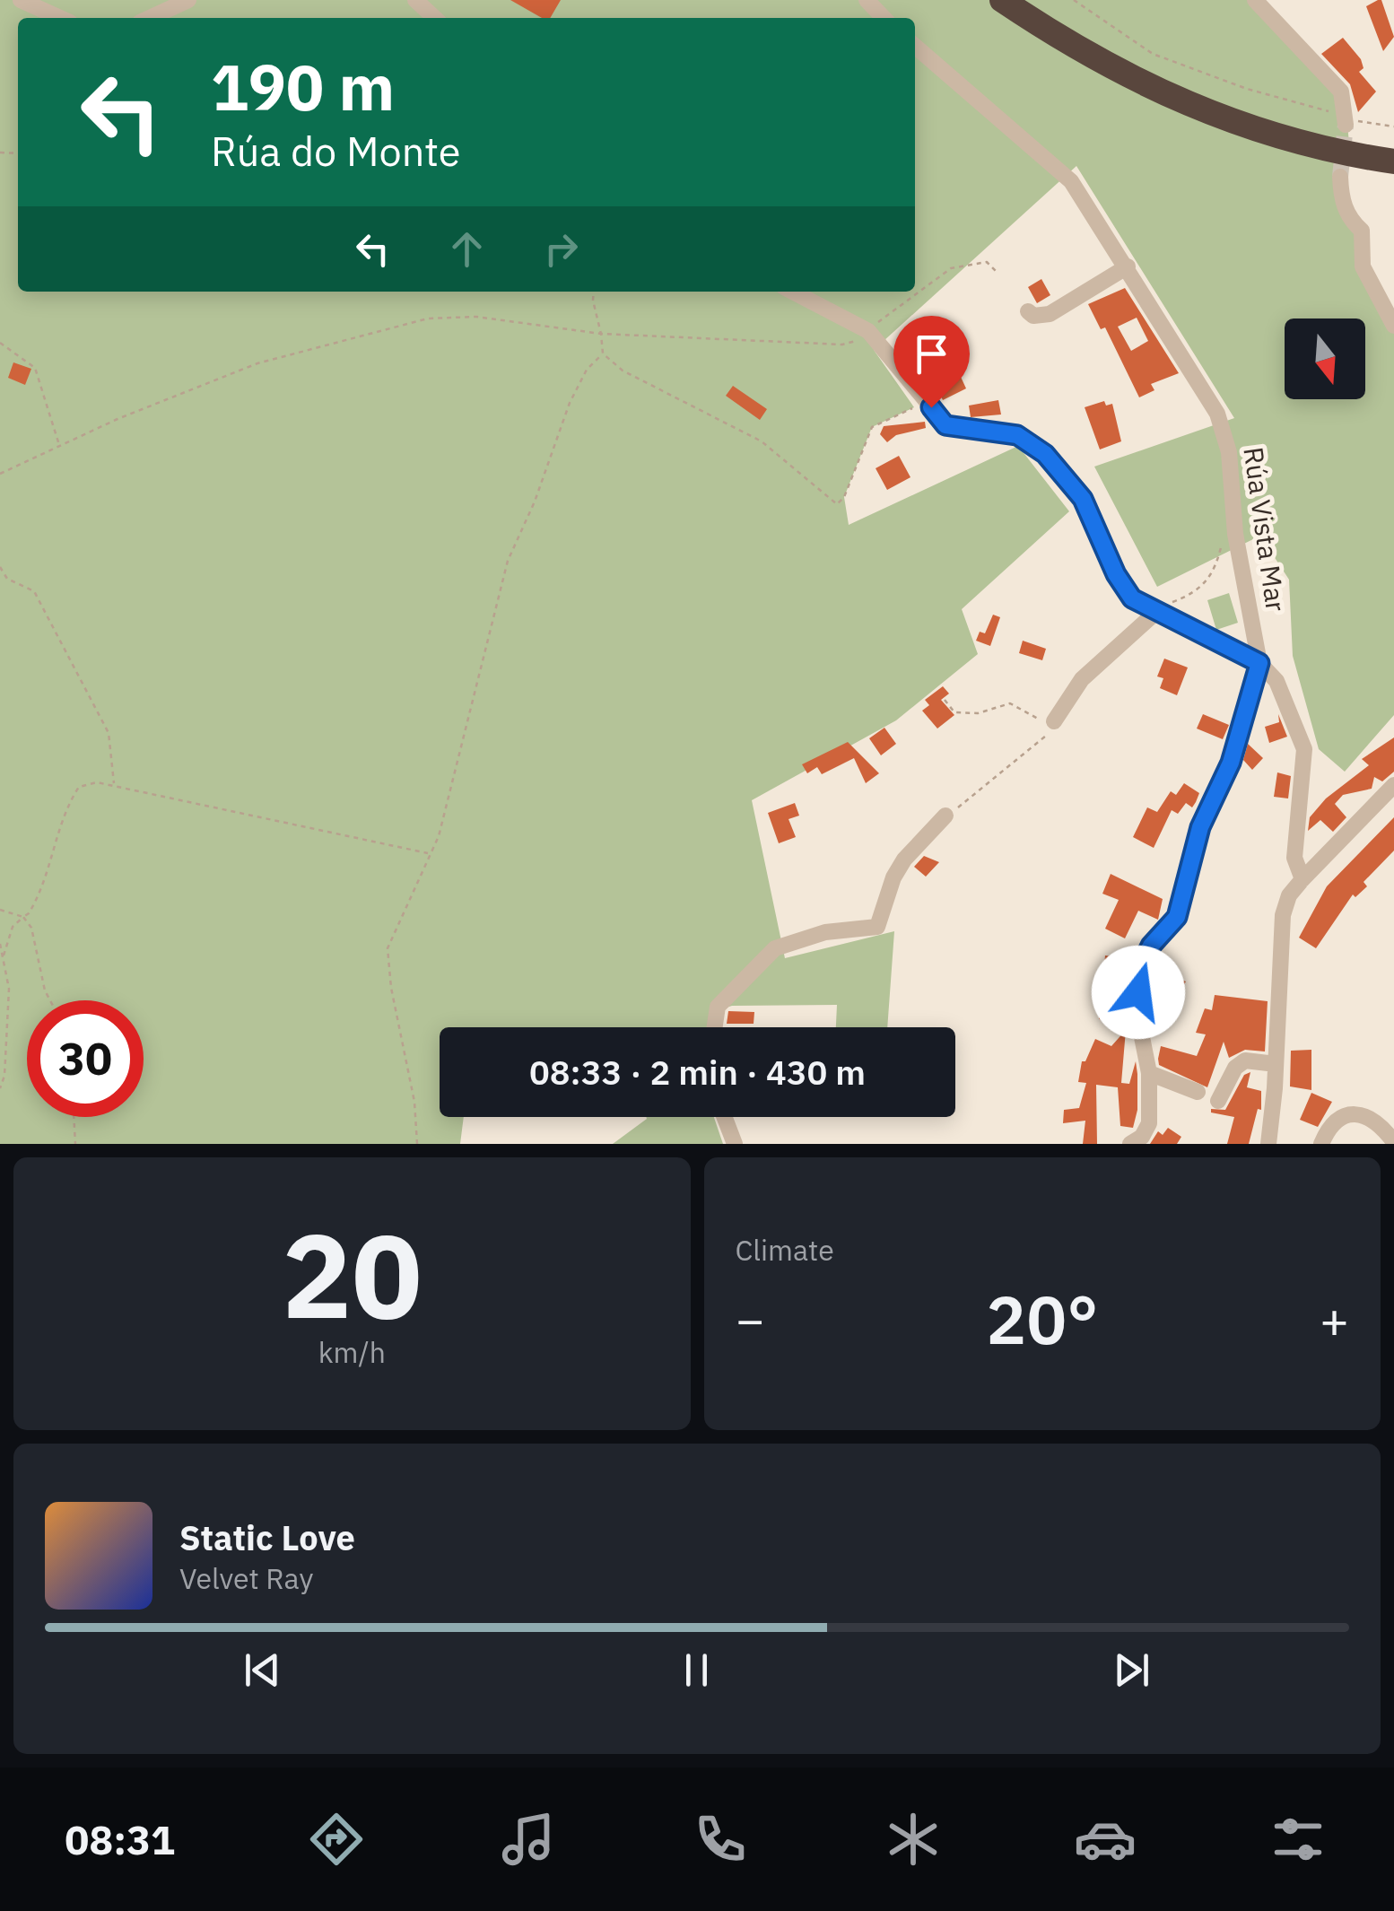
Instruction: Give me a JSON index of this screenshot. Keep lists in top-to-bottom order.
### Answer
{
  "streets": {
    "street": ["Rúa Vista Mar"]
  },
  "north": "bottom",
  "page": {
    "turn": ["190 m", "Rúa do Monte"],
    "limit": "30",
    "trip": "08:33 · 2 min · 430 m",
    "tile": [
      ["20", "km/h"],
      "Climate"
    ],
    "heat": ["−", "20°", "+"],
    "song": ["Static Love", "Velvet Ray"],
    "tabs": "08:31"
  }
}
